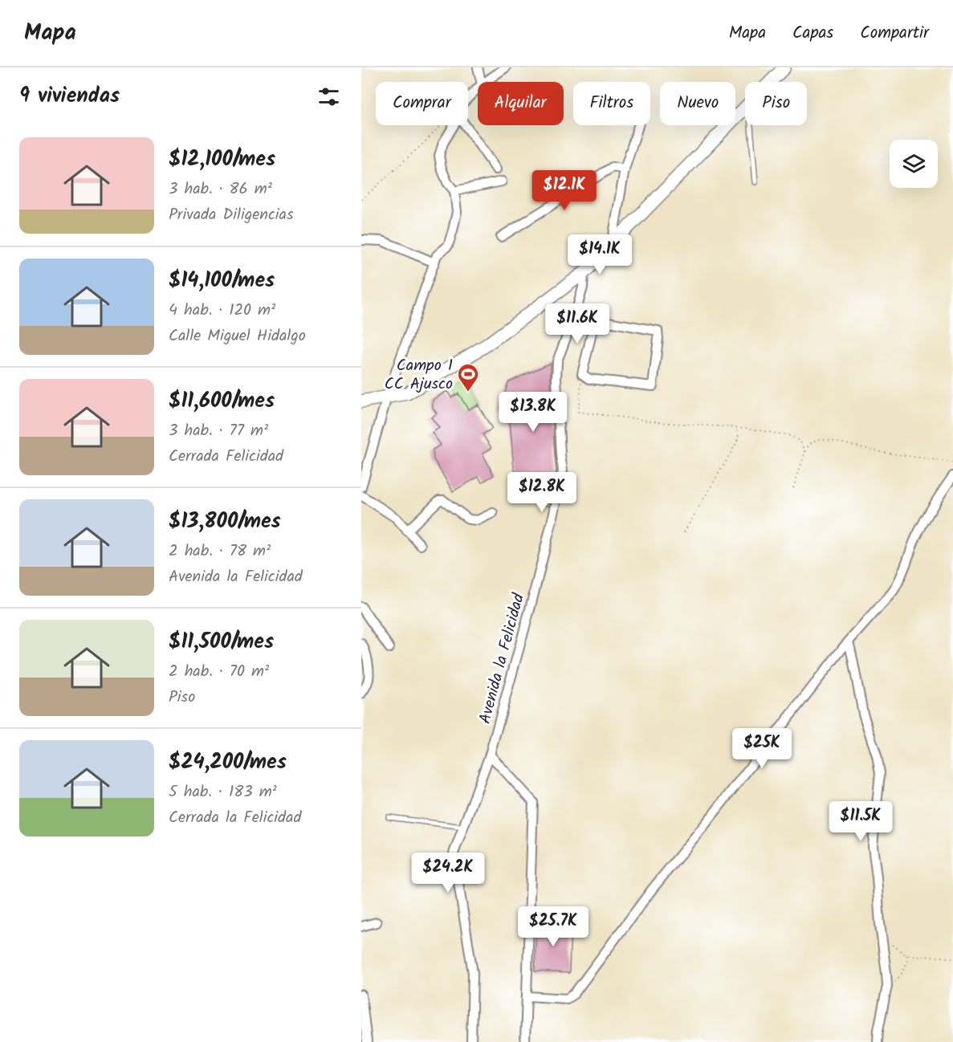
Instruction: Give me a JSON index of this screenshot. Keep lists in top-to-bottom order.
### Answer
{
  "streets": {
    "street": ["Avenida la Felicidad"]
  },
  "places": {
    "sports": ["Campo 1 CC Ajusco"]
  },
  "page": {
    "header": "Mapa",
    "nav": ["Mapa", "Capas", "Compartir"],
    "heading": "9 viviendas",
    "chip": [
      "Comprar",
      "Alquilar",
      "Filtros",
      "Nuevo",
      "Piso"
    ],
    "list": [
      {
        "name": "$12,100/mes",
        "note": "3 hab. · 86 m² · Privada Diligencias"
      },
      {
        "name": "$14,100/mes",
        "note": "4 hab. · 120 m² · Calle Miguel Hidalgo"
      },
      {
        "name": "$11,600/mes",
        "note": "3 hab. · 77 m² · Cerrada Felicidad"
      },
      {
        "name": "$13,800/mes",
        "note": "2 hab. · 78 m² · Avenida la Felicidad"
      },
      {
        "name": "$11,500/mes",
        "note": "2 hab. · 70 m² · Piso"
      },
      {
        "name": "$24,200/mes",
        "note": "5 hab. · 183 m² · Cerrada la Felicidad"
      }
    ],
    "price": [
      "$12.1K",
      "$14.1K",
      "$11.6K",
      "$13.8K",
      "$12.8K",
      "$25K",
      "$11.5K",
      "$24.2K",
      "$25.7K"
    ]
  }
}
